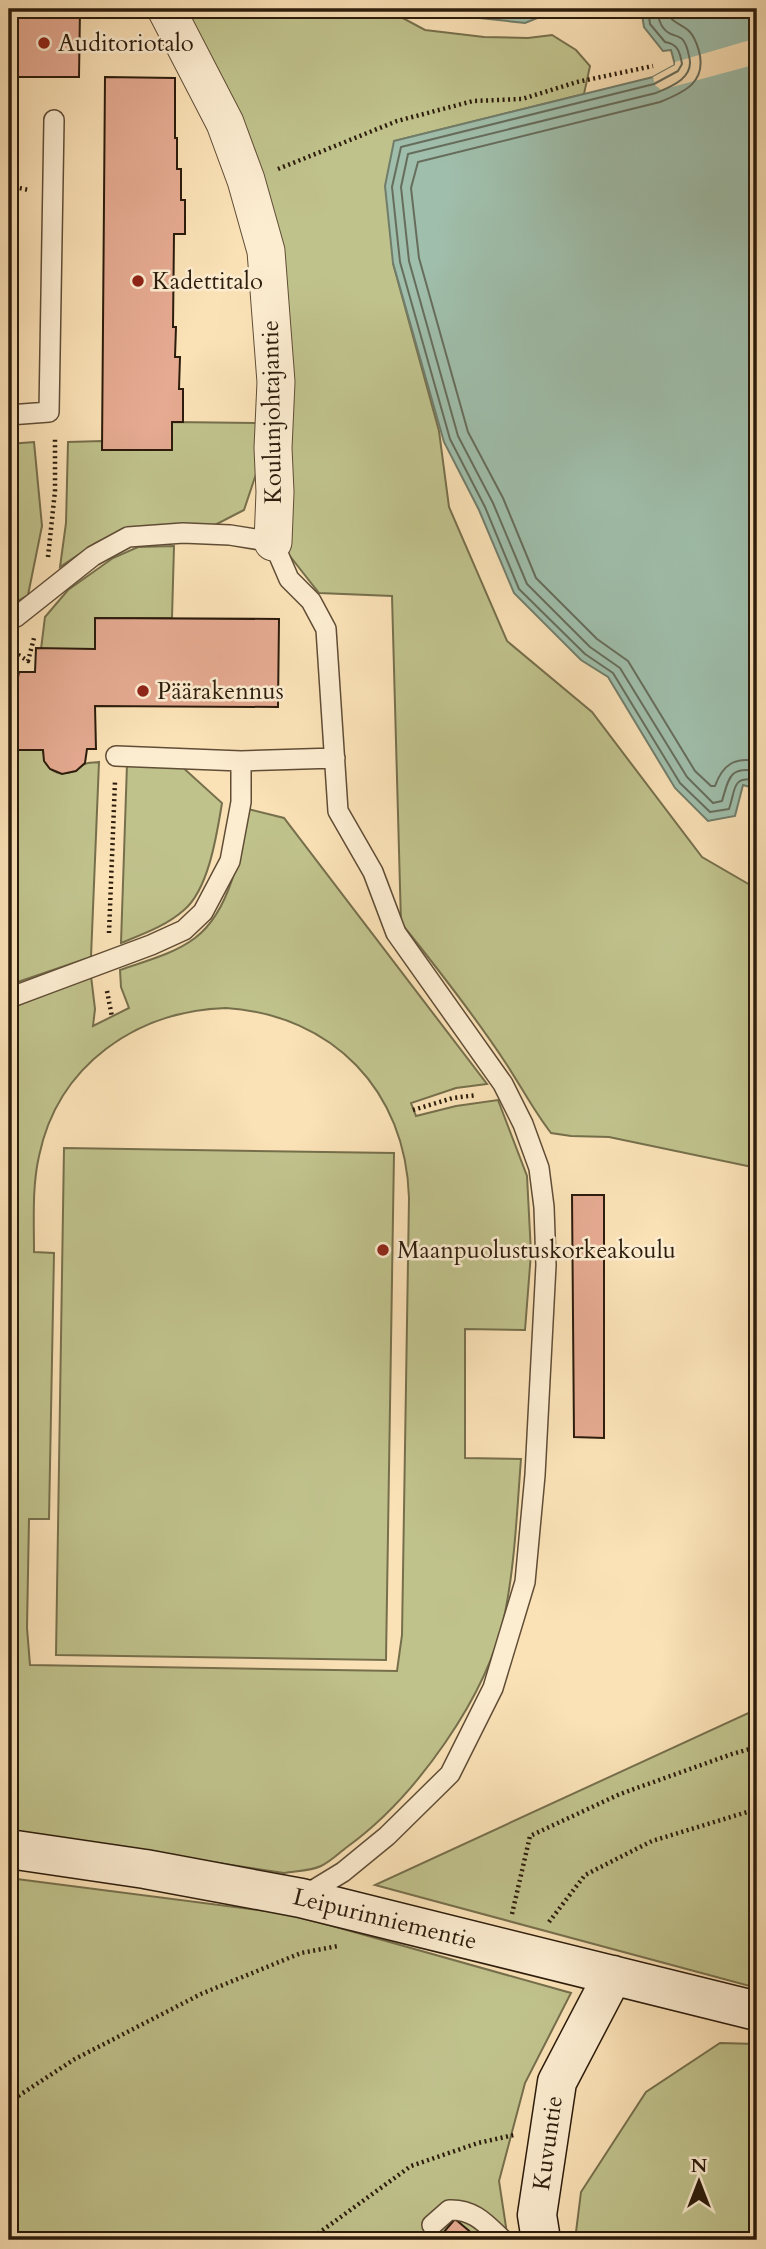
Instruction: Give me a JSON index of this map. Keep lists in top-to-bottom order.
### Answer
{
  "streets": {
    "street": ["Koulunjohtajantie", "Leipurinniementie", "Kuvuntie"]
  },
  "crossings": [
    ["Leipurinniementie", "Kuvuntie"]
  ],
  "places": [
    "Auditoriotalo",
    "Kadettitalo",
    "Päärakennus",
    "Maanpuolustuskorkeakoulu"
  ],
  "north": "top"
}
